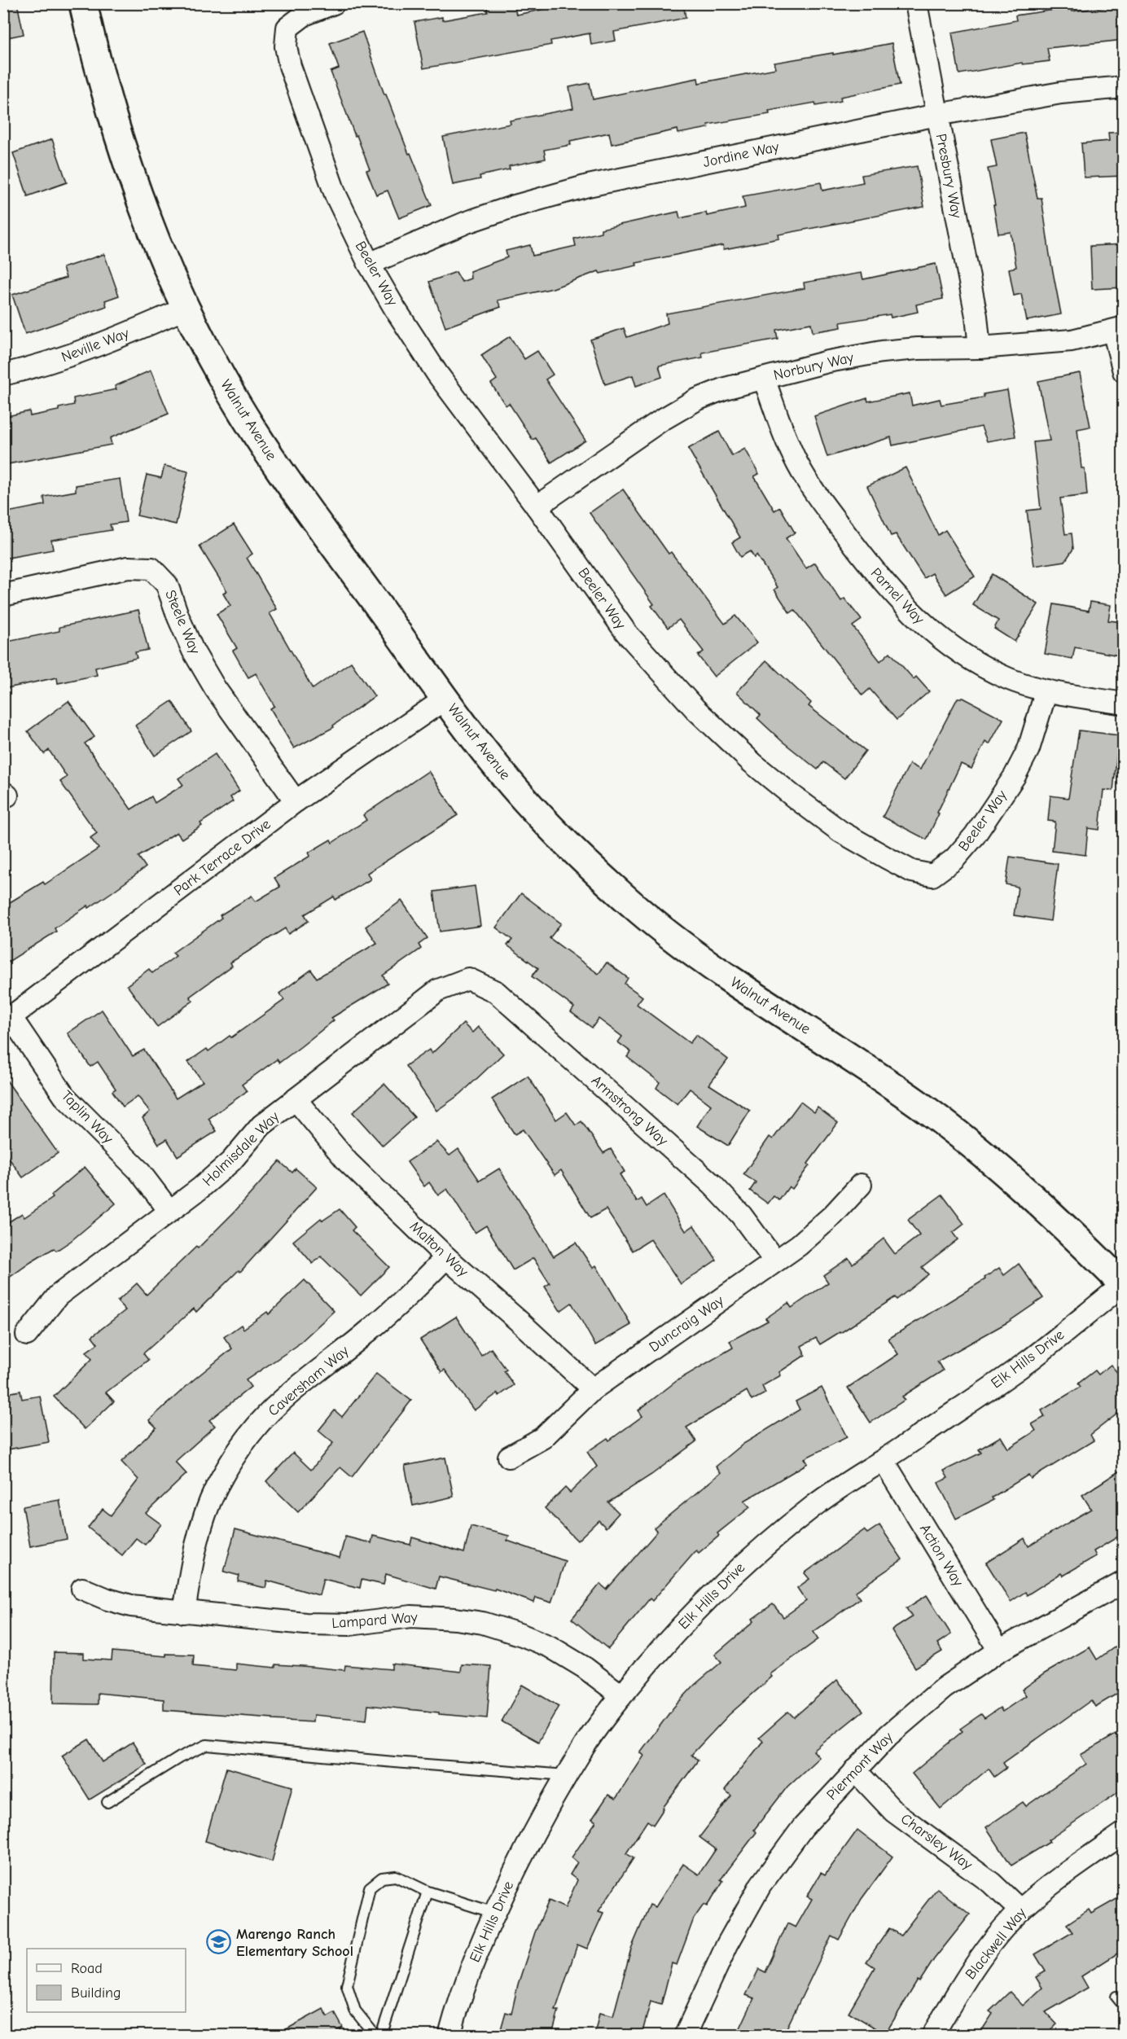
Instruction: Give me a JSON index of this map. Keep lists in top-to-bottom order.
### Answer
{
  "streets": {
    "street": [
      "Jordine Way",
      "Presbury Way",
      "Beeler Way",
      "Neville Way",
      "Norbury Way",
      "Walnut Avenue",
      "Parnel Way",
      "Steele Way",
      "Park Terrace Drive",
      "Armstrong Way",
      "Taplin Way",
      "Holmisdale Way",
      "Malton Way",
      "Duncraig Way",
      "Elk Hills Drive",
      "Caversham Way",
      "Action Way",
      "Lampard Way",
      "Piermont Way",
      "Charsley Way",
      "Blackwell Way"
    ]
  },
  "crossings": [
    ["Jordine Way", "Presbury Way"],
    ["Jordine Way", "Beeler Way"],
    ["Presbury Way", "Norbury Way"],
    ["Beeler Way", "Norbury Way"],
    ["Beeler Way", "Parnel Way"],
    ["Neville Way", "Walnut Avenue"],
    ["Norbury Way", "Parnel Way"],
    ["Walnut Avenue", "Park Terrace Drive"],
    ["Walnut Avenue", "Elk Hills Drive"],
    ["Steele Way", "Park Terrace Drive"],
    ["Park Terrace Drive", "Taplin Way"],
    ["Armstrong Way", "Holmisdale Way"],
    ["Armstrong Way", "Duncraig Way"],
    ["Taplin Way", "Holmisdale Way"],
    ["Holmisdale Way", "Malton Way"],
    ["Malton Way", "Duncraig Way"],
    ["Malton Way", "Caversham Way"],
    ["Elk Hills Drive", "Action Way"],
    ["Elk Hills Drive", "Lampard Way"],
    ["Caversham Way", "Lampard Way"],
    ["Action Way", "Piermont Way"],
    ["Piermont Way", "Charsley Way"],
    ["Charsley Way", "Blackwell Way"]
  ],
  "places": {
    "school or university": ["Marengo Ranch Elementary School"]
  },
  "legend": ["Road", "Building"]
}
